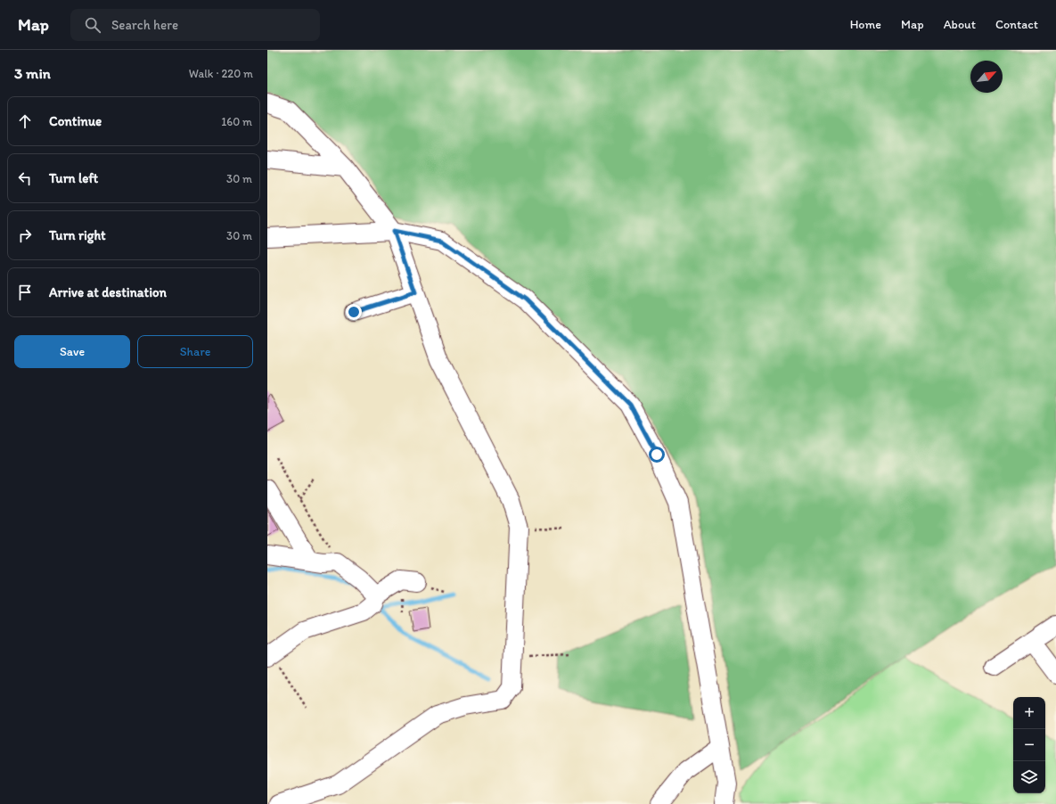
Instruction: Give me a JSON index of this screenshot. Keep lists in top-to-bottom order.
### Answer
{
  "north": "top right",
  "page": {
    "header": "Map",
    "search": "Search here",
    "nav": [
      "Home",
      "Map",
      "About",
      "Contact"
    ],
    "heading": ["3 min", "Walk · 220 m"],
    "list": [
      ["Continue", "160 m"],
      ["Turn left", "30 m"],
      ["Turn right", "30 m"],
      "Arrive at destination"
    ],
    "buttons": ["Save", "Share"],
    "map_buttons": ["+", "−"]
  }
}
